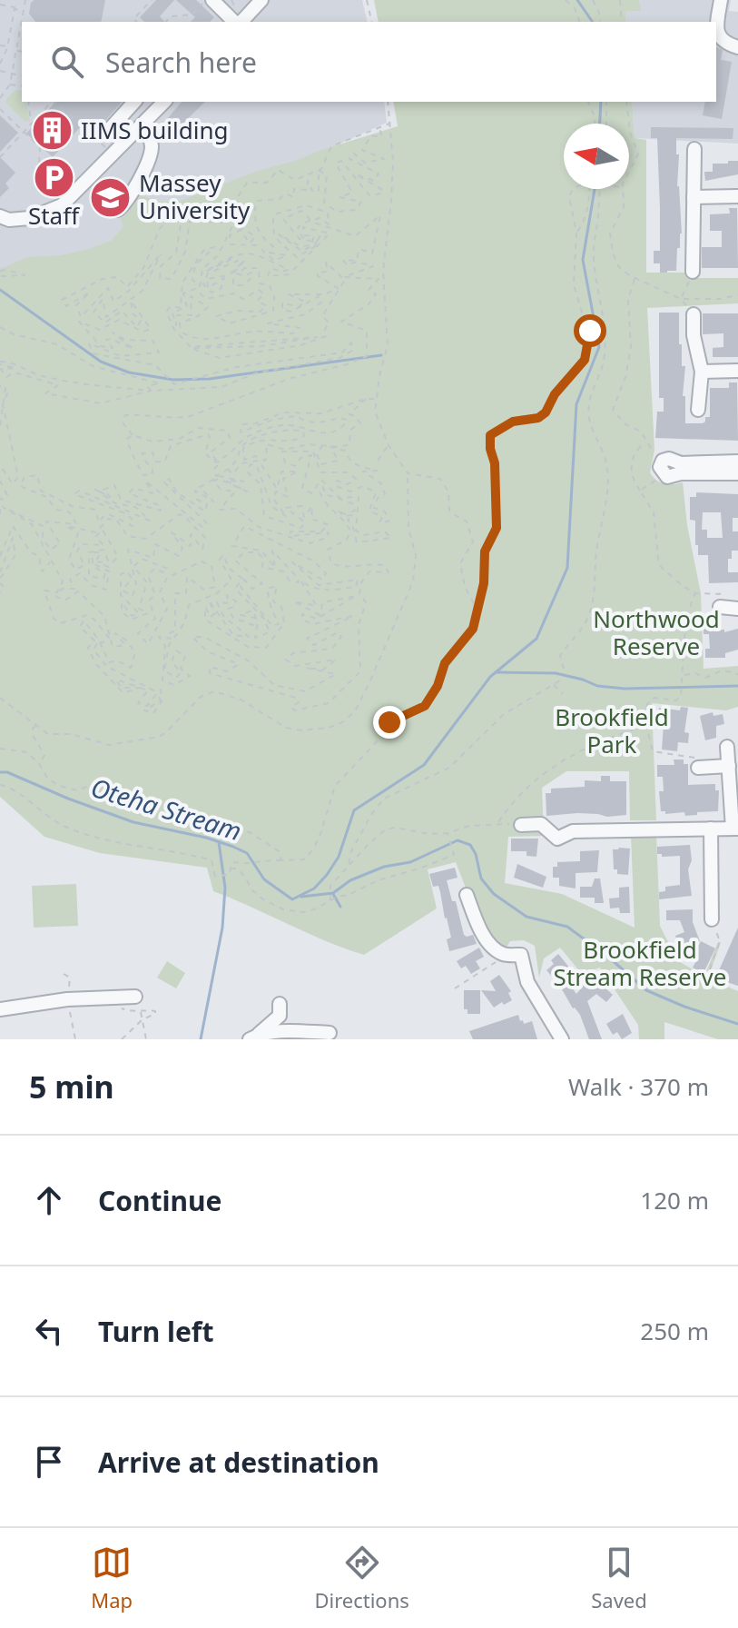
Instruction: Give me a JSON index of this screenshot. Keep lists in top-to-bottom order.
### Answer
{
  "water": ["Oteha Stream"],
  "parks": ["Northwood Reserve", "Brookfield Park", "Brookfield Stream Reserve"],
  "places": {
    "building": ["IIMS building"],
    "parking": ["Staff"],
    "school or university": ["Massey University"]
  },
  "north": "left",
  "page": {
    "search": "Search here",
    "heading": ["5 min", "Walk · 370 m"],
    "list": [
      ["Continue", "120 m"],
      ["Turn left", "250 m"],
      "Arrive at destination"
    ],
    "nav": ["Map", "Directions", "Saved"]
  }
}
